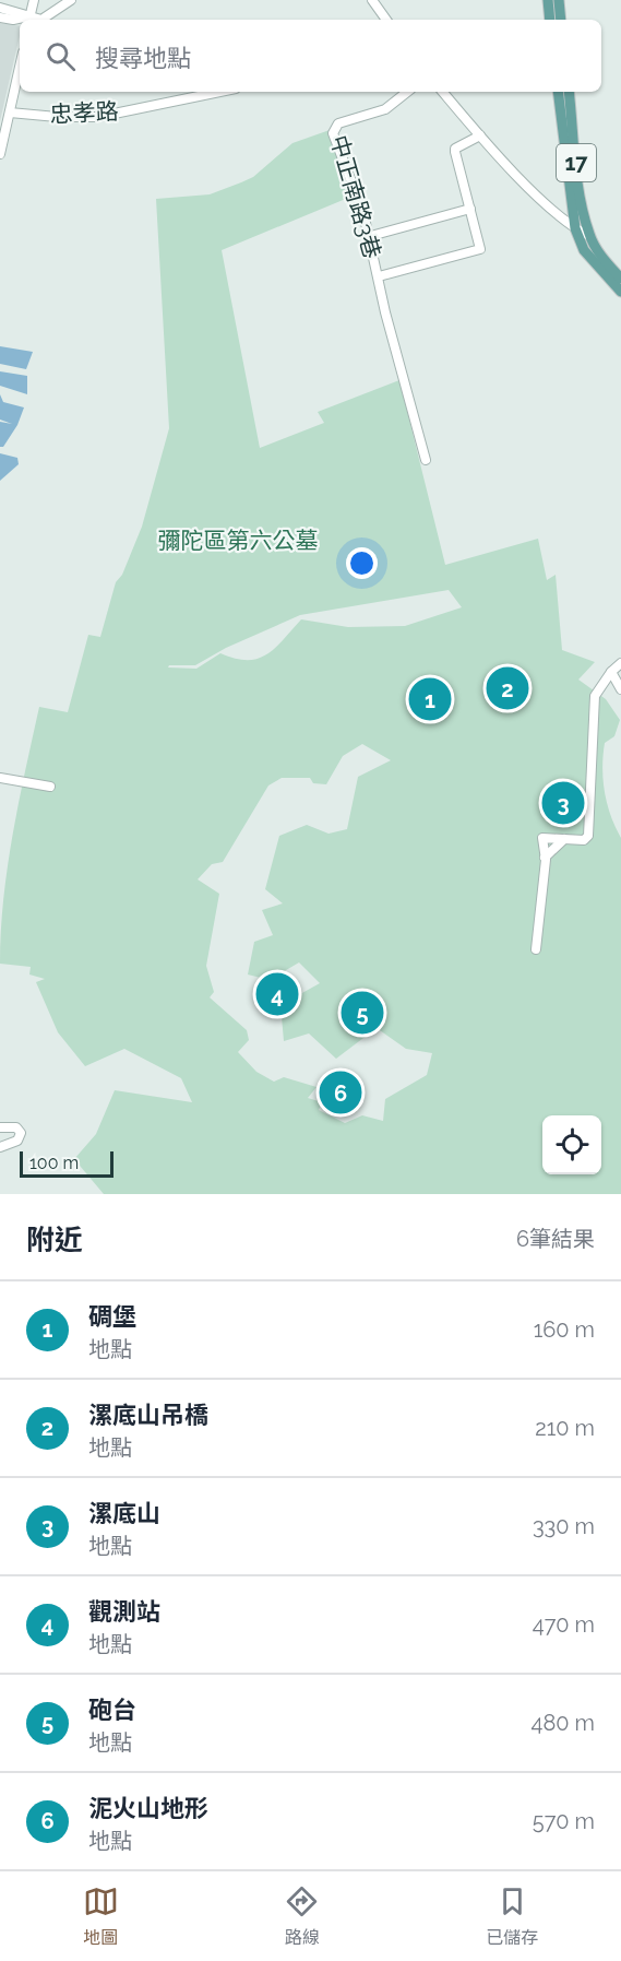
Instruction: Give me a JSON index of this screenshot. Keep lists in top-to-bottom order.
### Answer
{
  "streets": {
    "main road": ["17"],
    "street": ["忠孝路", "中正南路3巷"]
  },
  "parks": ["彌陀區第六公墓"],
  "scale_bar": "100 m",
  "page": {
    "search": "搜尋地點",
    "pins": [
      "2",
      "1",
      "3",
      "4",
      "5",
      "6"
    ],
    "scale": "100 m",
    "heading": ["附近", "6筆結果"],
    "list": [
      {
        "mark": "1",
        "name": "碉堡",
        "note": "地點",
        "value": "160 m"
      },
      {
        "mark": "2",
        "name": "漯底山吊橋",
        "note": "地點",
        "value": "210 m"
      },
      {
        "mark": "3",
        "name": "漯底山",
        "note": "地點",
        "value": "330 m"
      },
      {
        "mark": "4",
        "name": "觀測站",
        "note": "地點",
        "value": "470 m"
      },
      {
        "mark": "5",
        "name": "砲台",
        "note": "地點",
        "value": "480 m"
      },
      {
        "mark": "6",
        "name": "泥火山地形",
        "note": "地點",
        "value": "570 m"
      }
    ],
    "nav": ["地圖", "路線", "已儲存"]
  }
}
